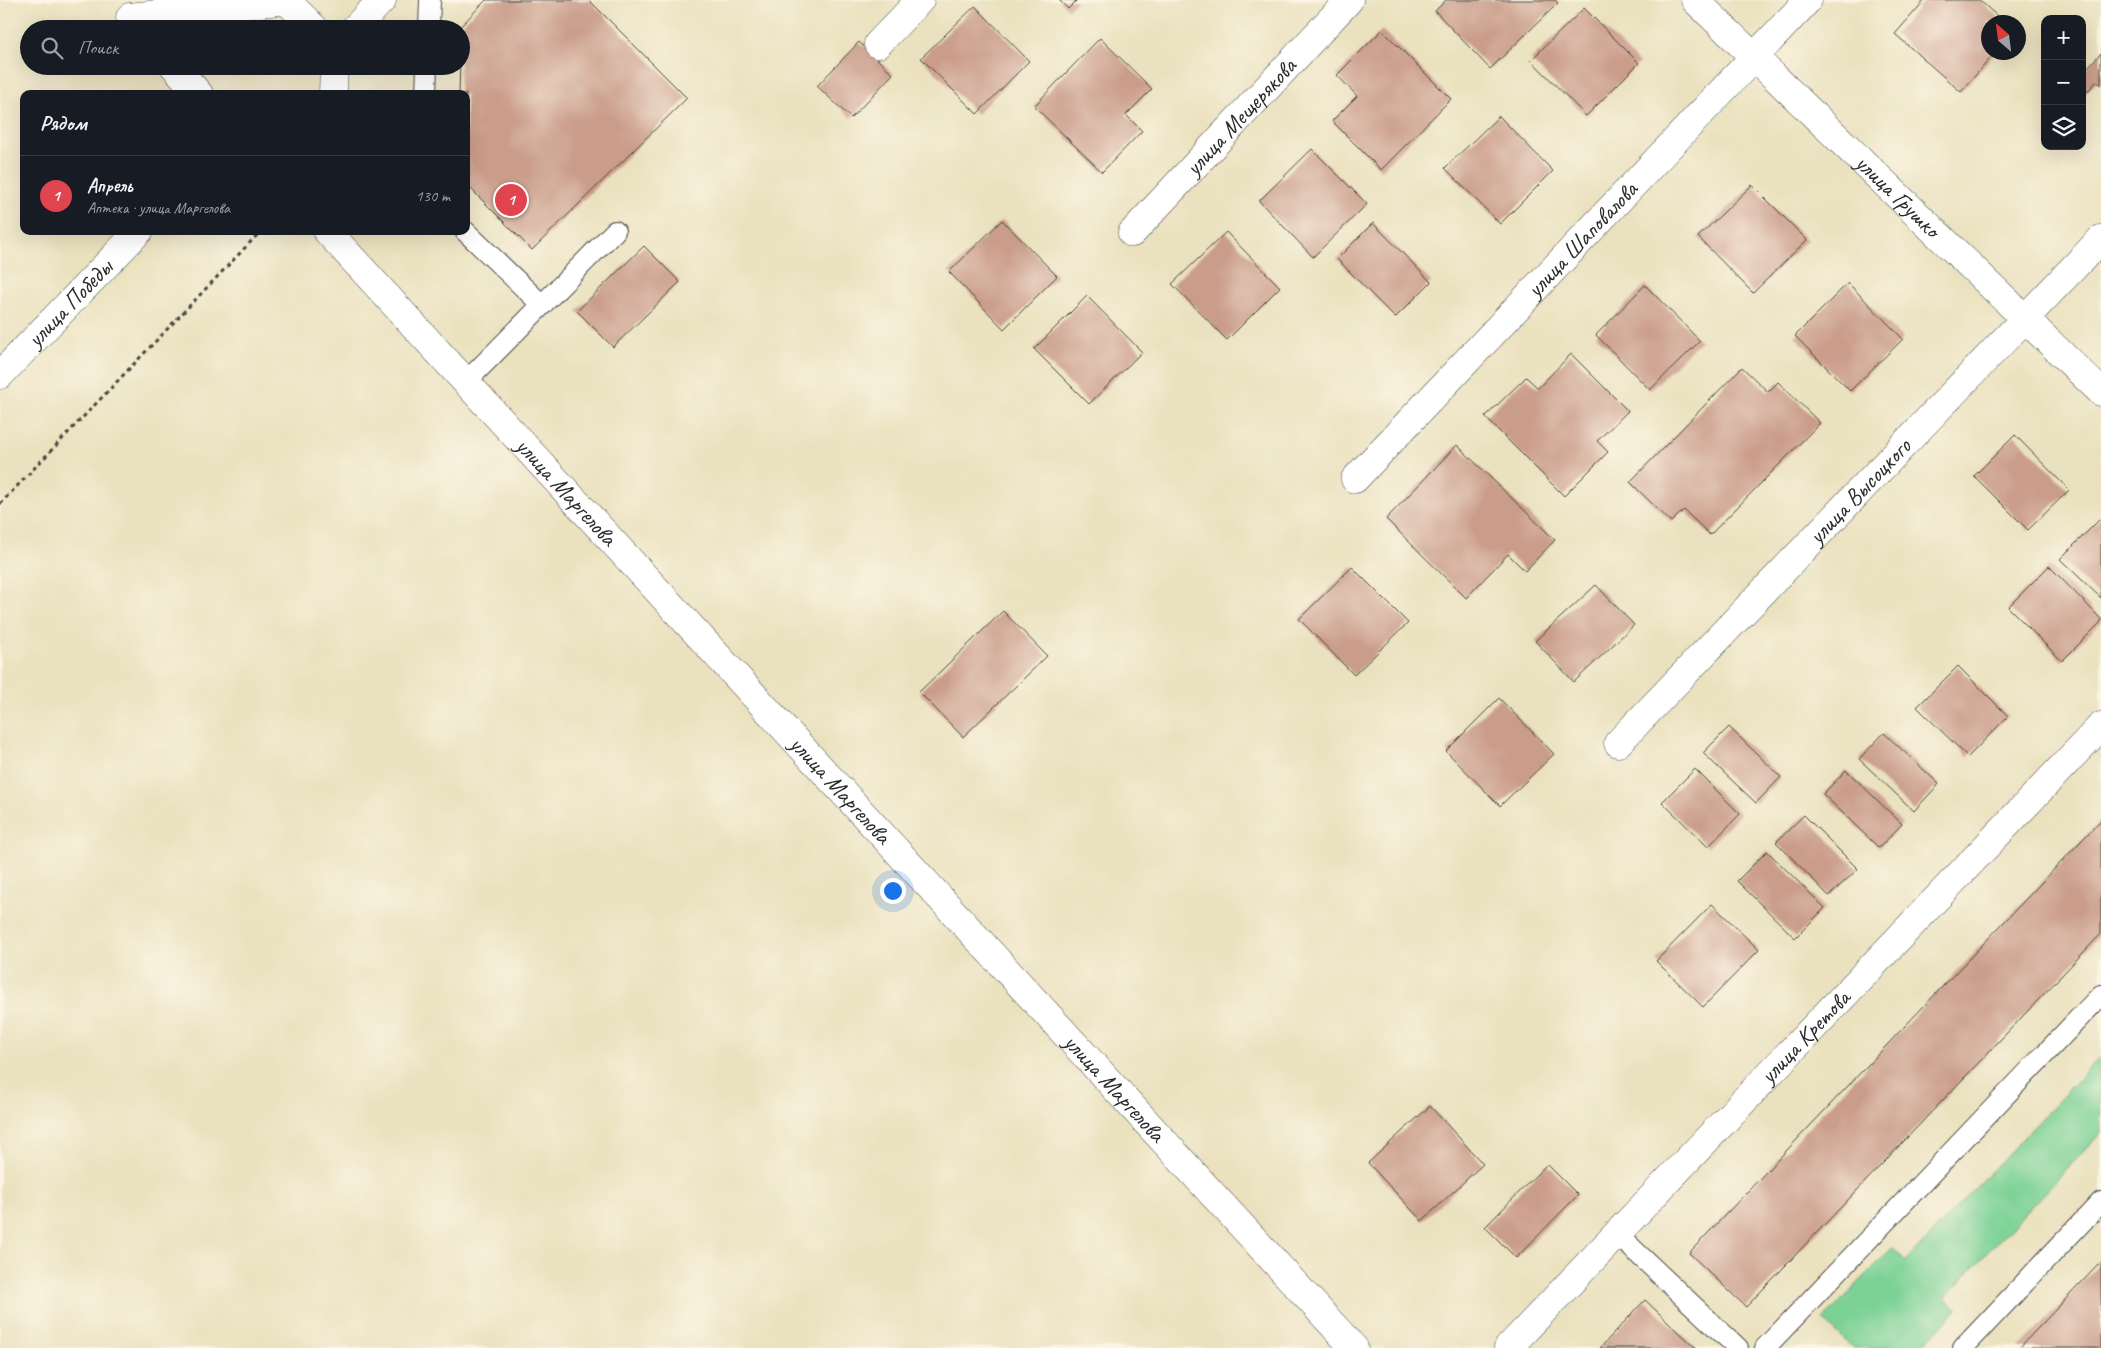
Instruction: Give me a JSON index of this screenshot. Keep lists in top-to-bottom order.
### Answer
{
  "streets": {
    "street": [
      "улица Мещерякова",
      "улица Грушко",
      "улица Шаповалова",
      "улица Победы",
      "улица Маргелова",
      "улица Высоцкого",
      "улица Кретова"
    ]
  },
  "crossings": [
    ["улица Грушко", "улица Шаповалова"],
    ["улица Грушко", "улица Высоцкого"]
  ],
  "north": "top left",
  "page": {
    "map_buttons": ["+", "−"],
    "search": "Поиск",
    "heading": "Рядом",
    "list": [
      {
        "mark": "1",
        "name": "Апрель",
        "note": "Аптека · улица Маргелова",
        "value": "130 m"
      }
    ],
    "pins": "1"
  }
}
